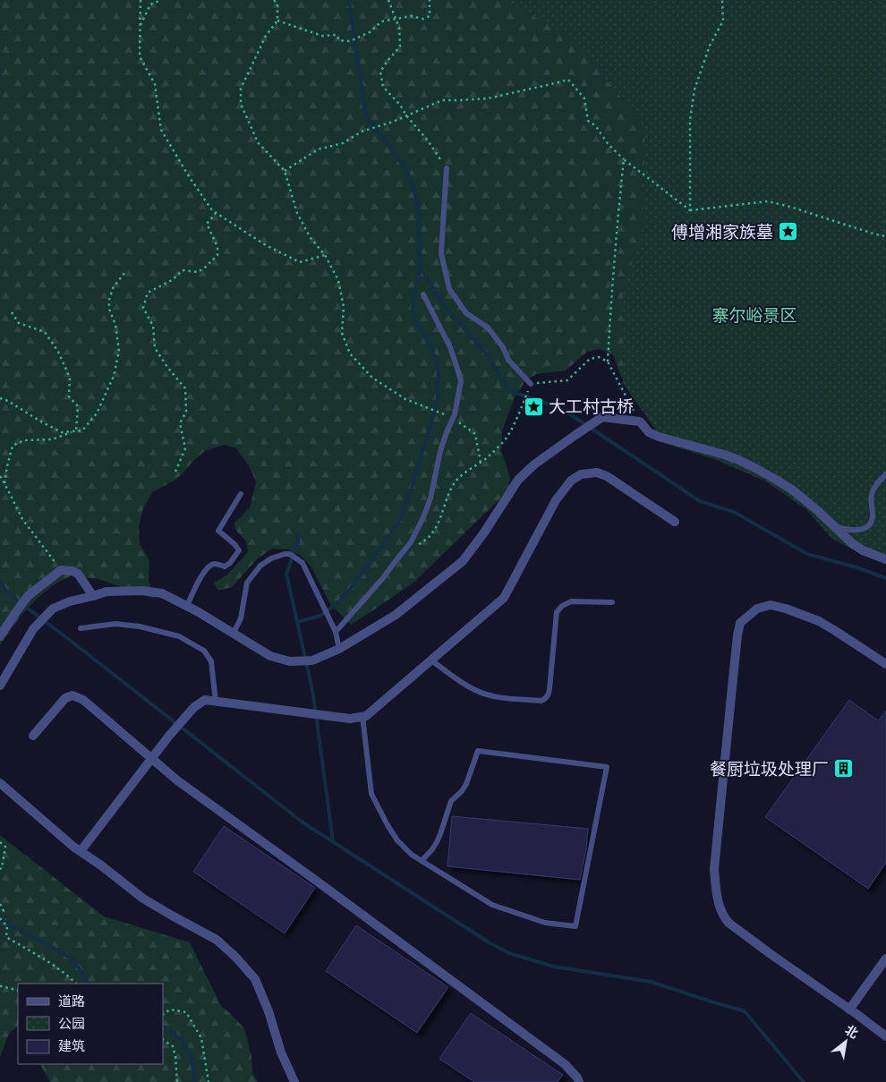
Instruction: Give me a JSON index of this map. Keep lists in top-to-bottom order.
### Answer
{
  "parks": ["寨尔峪景区"],
  "places": {
    "place": ["傅增湘家族墓", "大工村古桥"],
    "building": ["餐厨垃圾处理厂"]
  },
  "legend": ["道路", "公园", "建筑"],
  "north": "top right"
}
